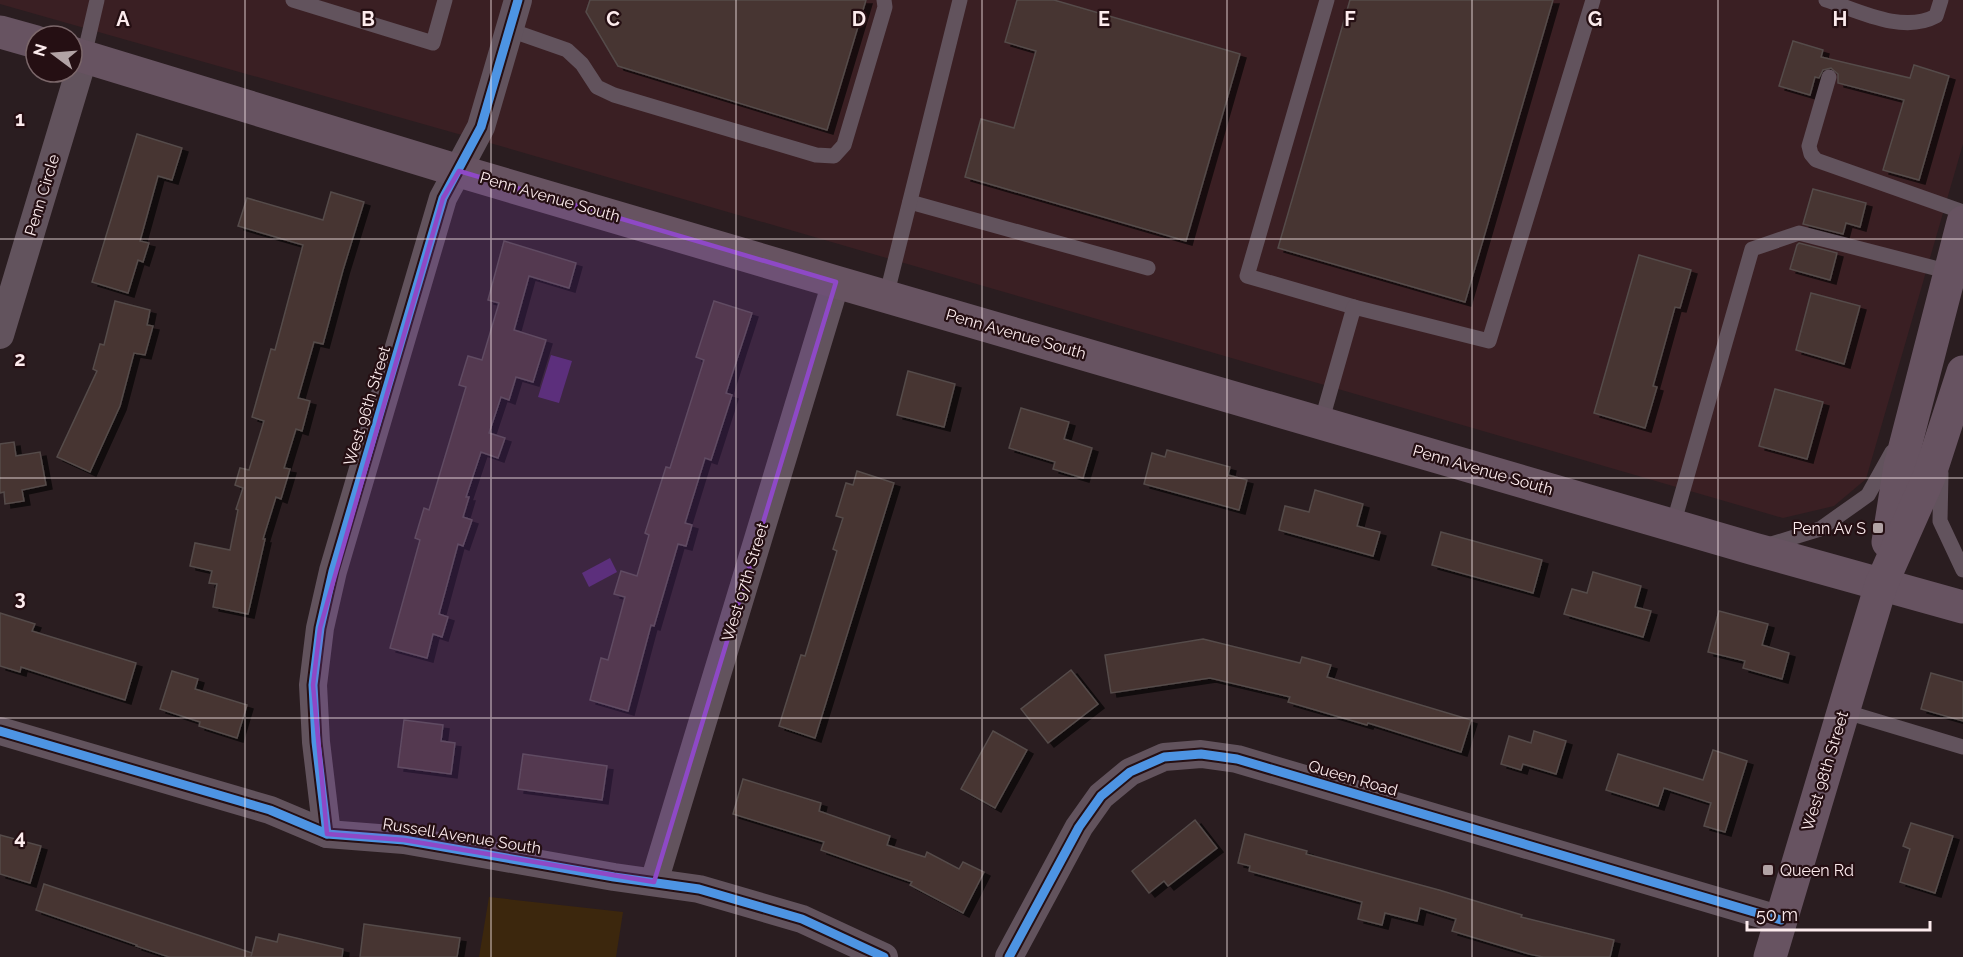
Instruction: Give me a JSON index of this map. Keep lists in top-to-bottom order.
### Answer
{
  "streets": {
    "main road": ["Penn Avenue South", "West 98th Street"],
    "street": [
      "Penn Circle",
      "West 96th Street",
      "West 97th Street",
      "Queen Road",
      "Russell Avenue South"
    ]
  },
  "crossings": [
    ["Penn Avenue South", "West 96th Street"],
    ["Penn Avenue South", "West 97th Street"],
    ["Penn Avenue South", "West 98th Street"],
    ["West 96th Street", "Russell Avenue South"],
    ["West 97th Street", "Russell Avenue South"],
    ["West 98th Street", "Queen Road"]
  ],
  "places": {
    "transit": ["Penn Av S", "Queen Rd"]
  },
  "scale_bar": "50 m",
  "north": "left",
  "grid": {
    "columns": [
      "A",
      "B",
      "C",
      "D",
      "E",
      "F",
      "G",
      "H"
    ],
    "rows": [
      "1",
      "2",
      "3",
      "4"
    ]
  }
}
